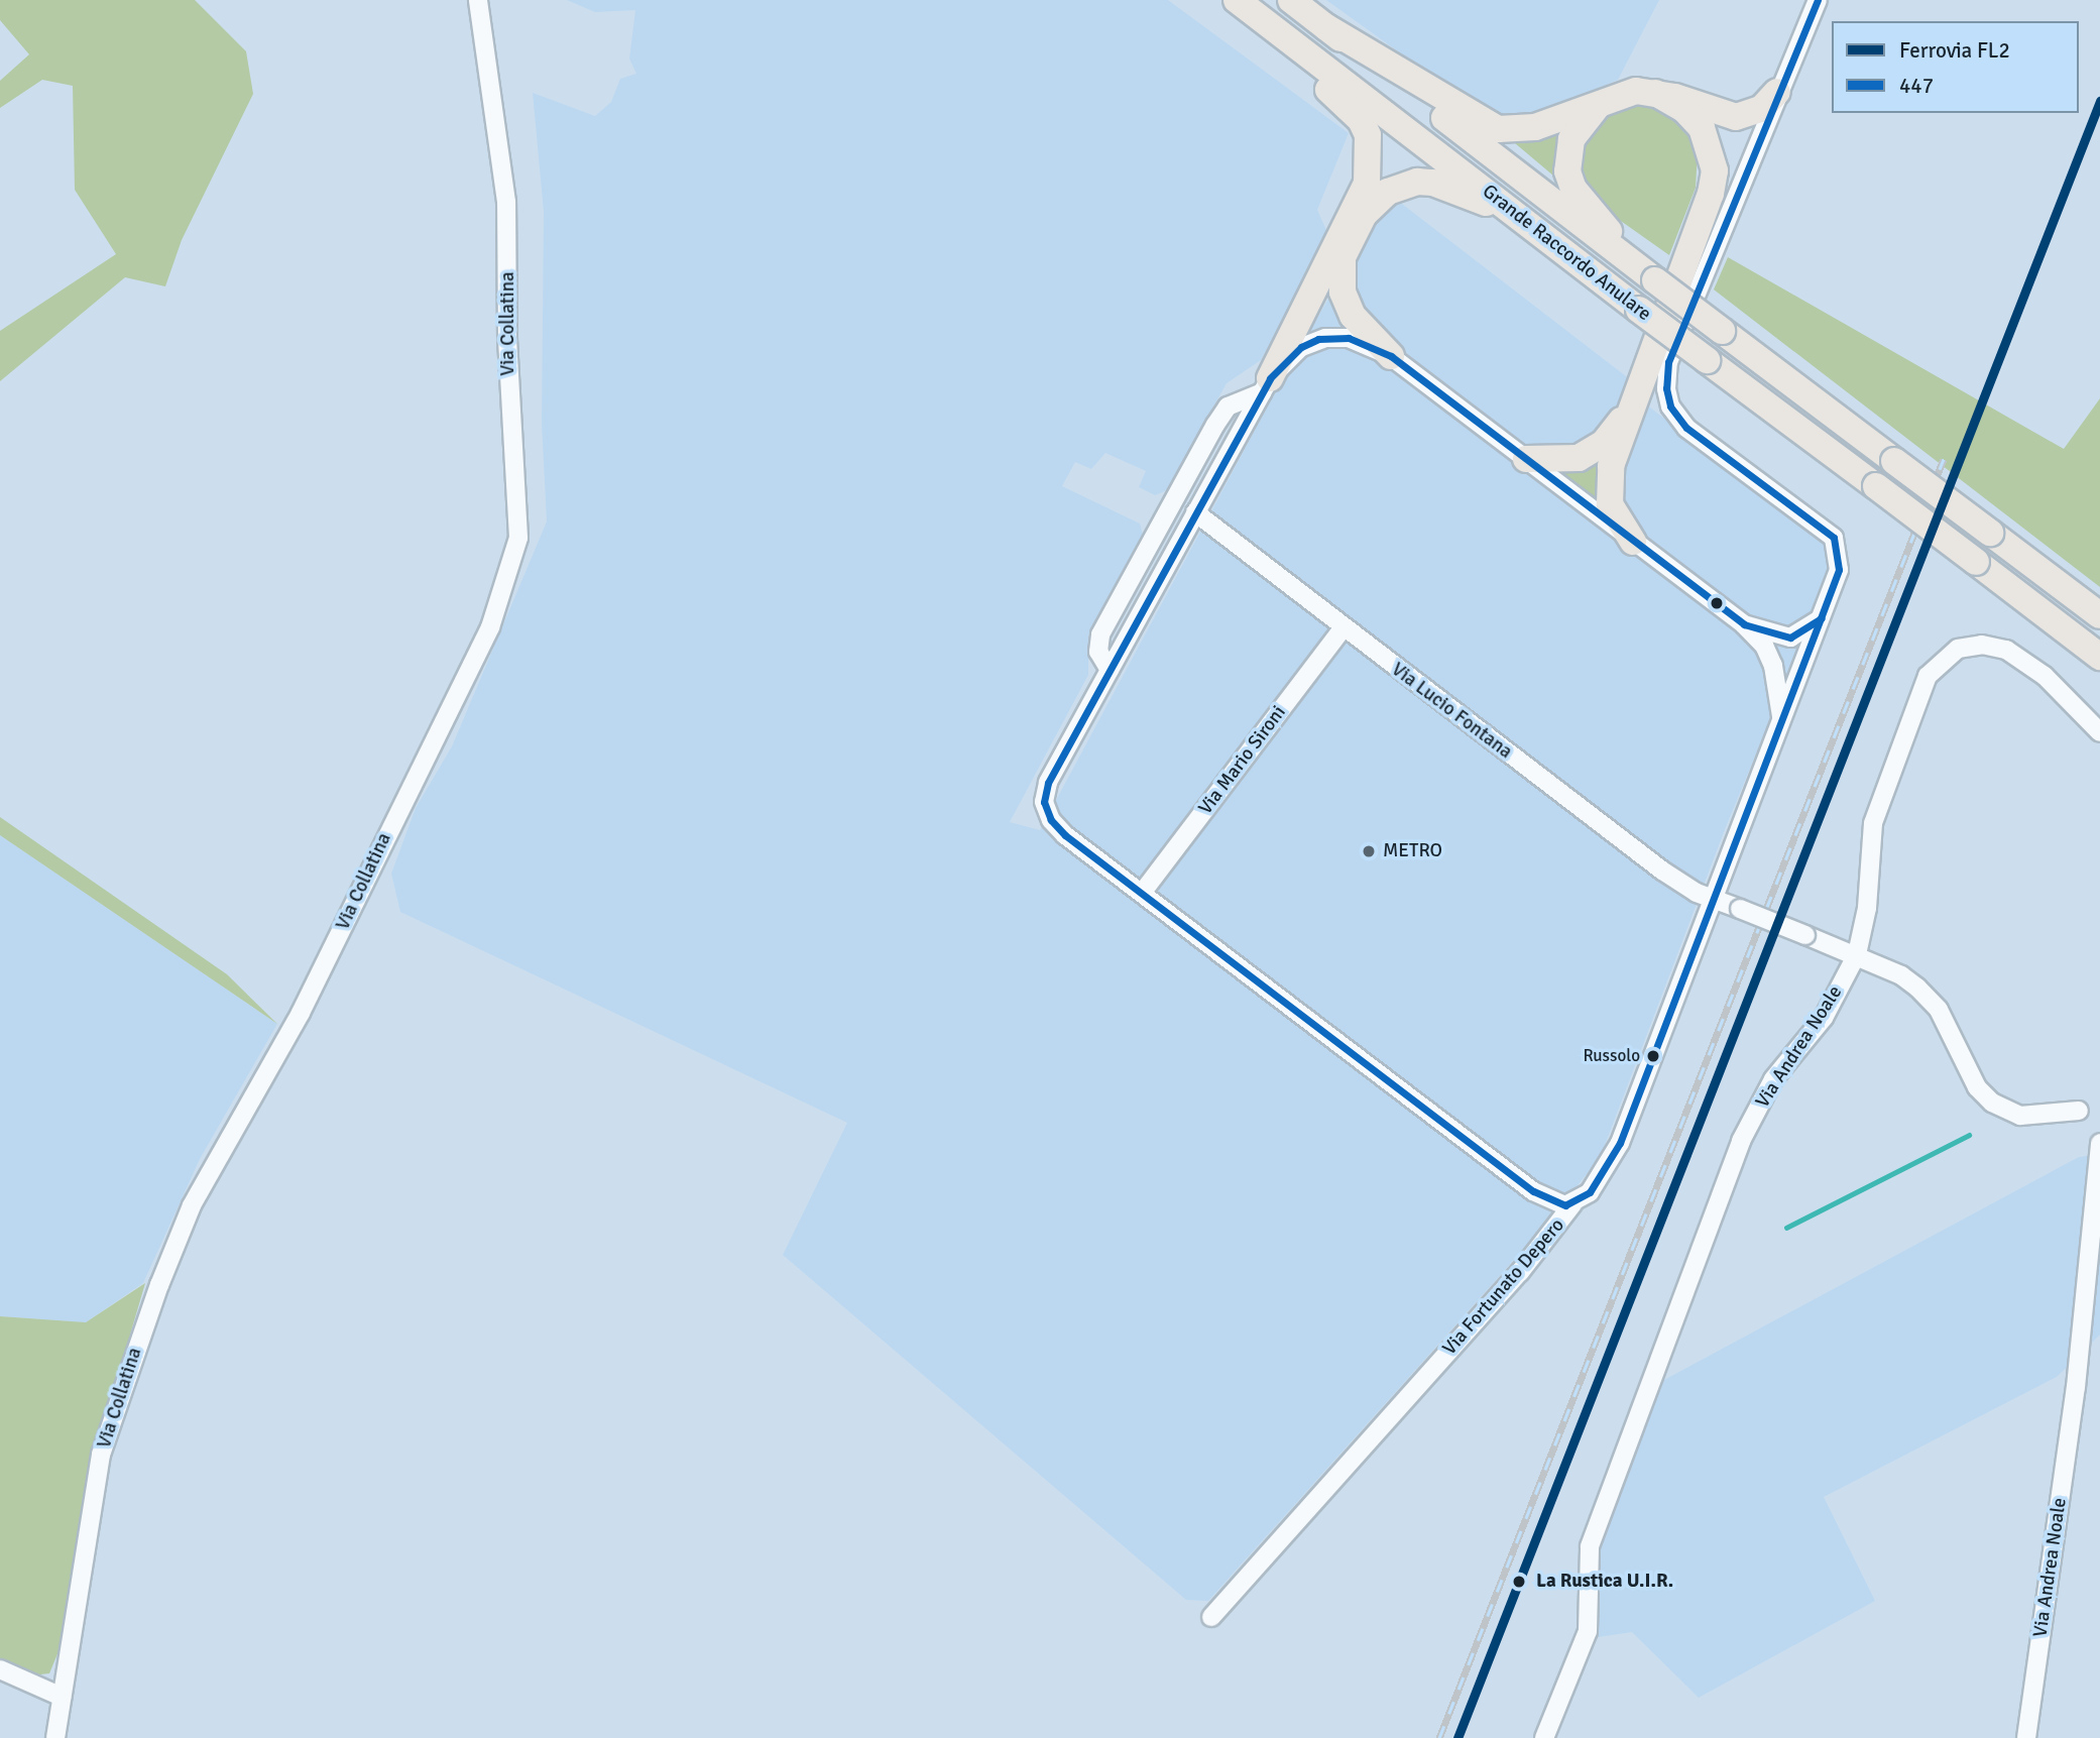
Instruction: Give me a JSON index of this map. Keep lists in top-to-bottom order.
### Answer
{
  "streets": {
    "highway": ["Grande Raccordo Anulare"],
    "street": [
      "Via Collatina",
      "Via Lucio Fontana",
      "Via Mario Sironi",
      "Via Andrea Noale",
      "Via Fortunato Depero"
    ]
  },
  "crossings": [
    ["Via Lucio Fontana", "Via Mario Sironi"],
    ["Via Lucio Fontana", "Via Andrea Noale"],
    ["Via Mario Sironi", "Via Fortunato Depero"]
  ],
  "places": ["METRO", "Russolo", "La Rustica U.I.R."],
  "lines": ["transit line 447", "rail line FL2"],
  "legend": ["Ferrovia FL2", "447"]
}
